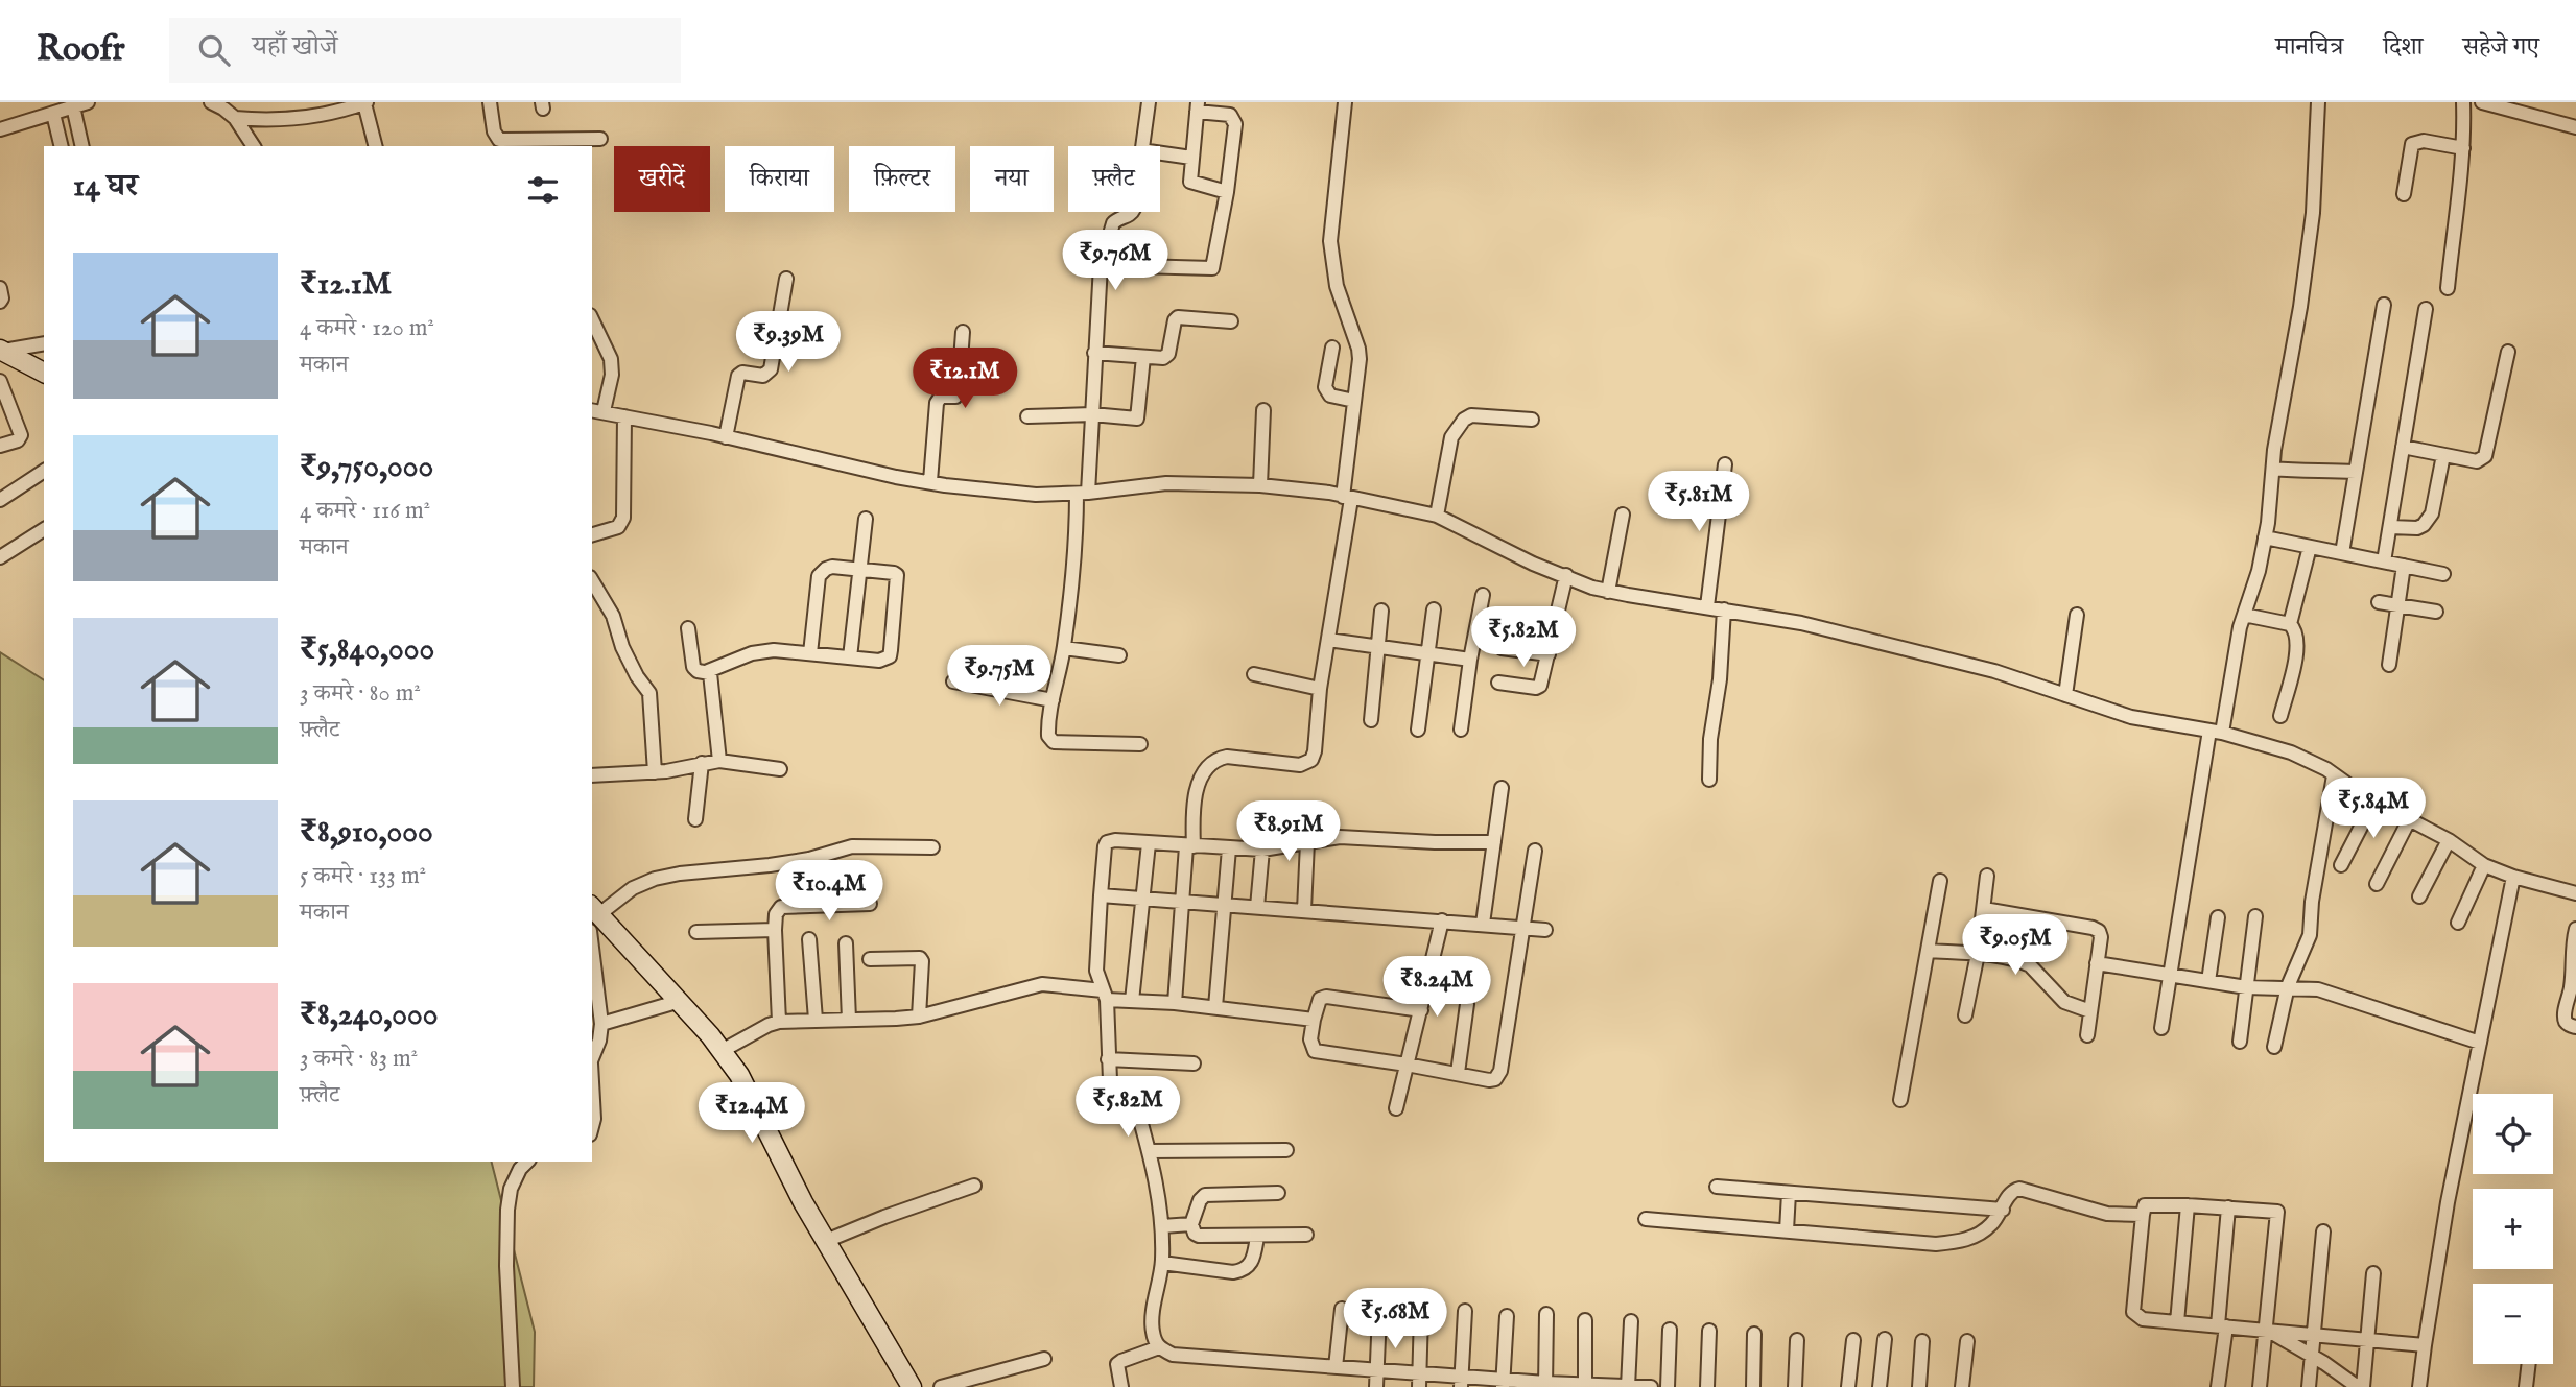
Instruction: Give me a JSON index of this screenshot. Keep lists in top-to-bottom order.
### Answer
{
  "page": {
    "header": "Roofr",
    "search": "यहाँ खोजें",
    "nav": ["मानचित्र", "दिशा", "सहेजे गए"],
    "chip": [
      "खरीदें",
      "किराया",
      "फ़िल्टर",
      "नया",
      "फ़्लैट"
    ],
    "heading": "14 घर",
    "price": [
      "₹9.76M",
      "₹9.39M",
      "₹12.1M",
      "₹5.81M",
      "₹5.82M",
      "₹9.75M",
      "₹5.84M",
      "₹8.91M",
      "₹10.4M",
      "₹9.05M",
      "₹8.24M",
      "₹5.82M",
      "₹12.4M",
      "₹5.68M"
    ],
    "list": [
      {
        "name": "₹12.1M",
        "note": "4 कमरे · 120 m² · मकान"
      },
      {
        "name": "₹9,750,000",
        "note": "4 कमरे · 116 m² · मकान"
      },
      {
        "name": "₹5,840,000",
        "note": "3 कमरे · 80 m² · फ़्लैट"
      },
      {
        "name": "₹8,910,000",
        "note": "5 कमरे · 133 m² · मकान"
      },
      {
        "name": "₹8,240,000",
        "note": "3 कमरे · 83 m² · फ़्लैट"
      }
    ],
    "map_buttons": ["+", "−"]
  }
}
